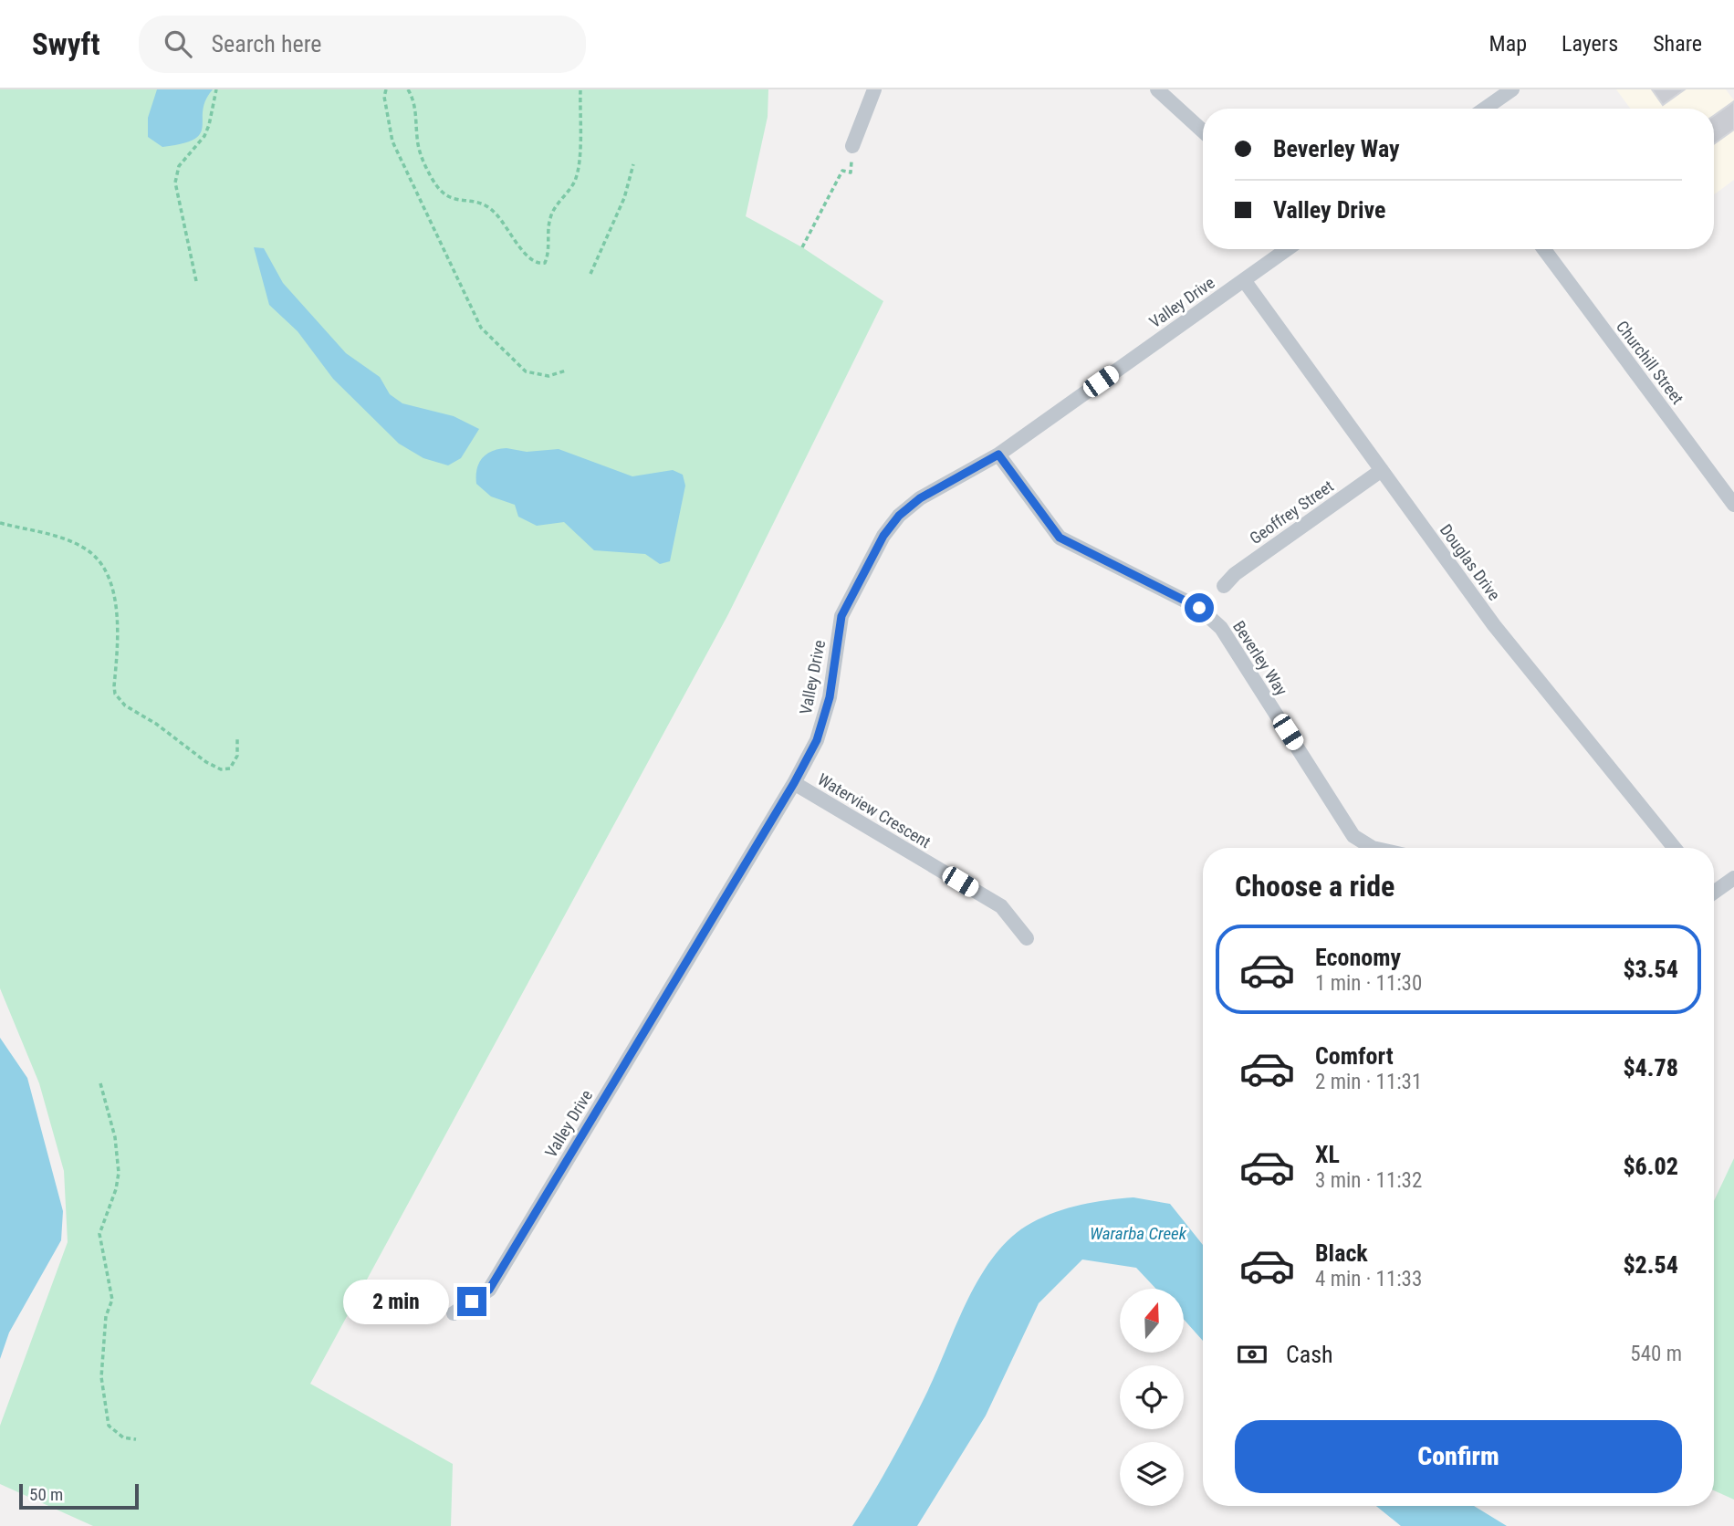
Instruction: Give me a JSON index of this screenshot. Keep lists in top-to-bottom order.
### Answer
{
  "streets": {
    "street": [
      "Valley Drive",
      "Churchill Street",
      "Geoffrey Street",
      "Douglas Drive",
      "Beverley Way",
      "Waterview Crescent"
    ]
  },
  "crossings": [
    ["Valley Drive", "Douglas Drive"],
    ["Valley Drive", "Beverley Way"],
    ["Valley Drive", "Waterview Crescent"],
    ["Geoffrey Street", "Douglas Drive"]
  ],
  "water": ["Wararba Creek"],
  "scale_bar": "50 m",
  "north": "top",
  "page": {
    "header": "Swyft",
    "search": "Search here",
    "nav": ["Map", "Layers", "Share"],
    "banner": ["Beverley Way", "Valley Drive"],
    "heading": "Choose a ride",
    "list": [
      {
        "name": "Economy",
        "note": "1 min · 11:30",
        "value": "$3.54"
      },
      {
        "name": "Comfort",
        "note": "2 min · 11:31",
        "value": "$4.78"
      },
      {
        "name": "XL",
        "note": "3 min · 11:32",
        "value": "$6.02"
      },
      {
        "name": "Black",
        "note": "4 min · 11:33",
        "value": "$2.54"
      }
    ],
    "bubble": "2 min",
    "pay": ["Cash", "540 m"],
    "buttons": "Confirm",
    "scale": "50 m"
  }
}
